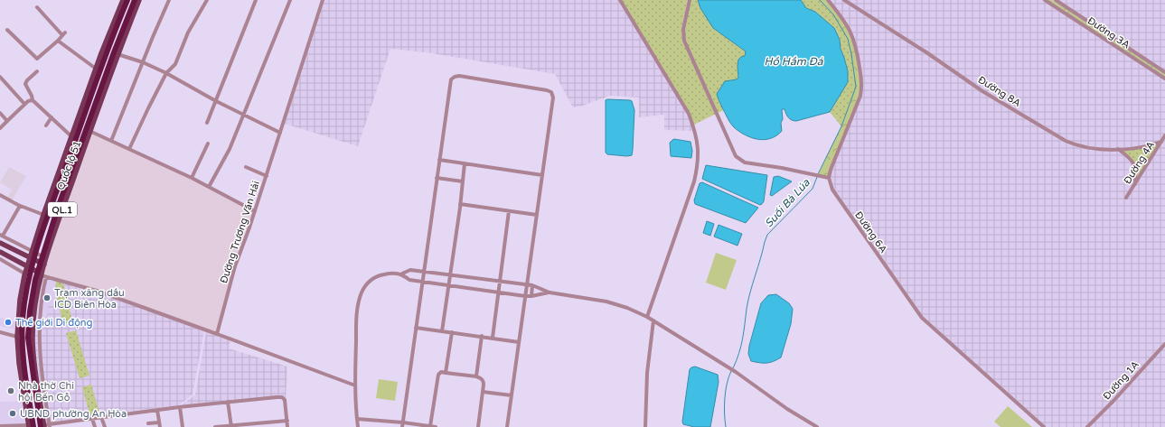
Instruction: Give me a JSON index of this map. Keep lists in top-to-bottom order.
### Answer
{
  "streets": {
    "highway": ["Quốc lộ 51", "QL.1"],
    "street": [
      "Đường 3A",
      "Đường 8A",
      "Đường 4A",
      "Đường Trương Văn Hải",
      "Đường 6A",
      "Đường 1A"
    ]
  },
  "crossings": [
    ["Đường 8A", "Đường 4A"]
  ],
  "water": ["Hồ Hầm Đá", "Suối Bà Lúa"],
  "places": [
    "Trạm xăng dầu ICD Biên Hòa",
    "Thế giới Di động",
    "Nhà thờ Chi hội Bến Gỗ",
    "UBND phường An Hòa"
  ]
}
